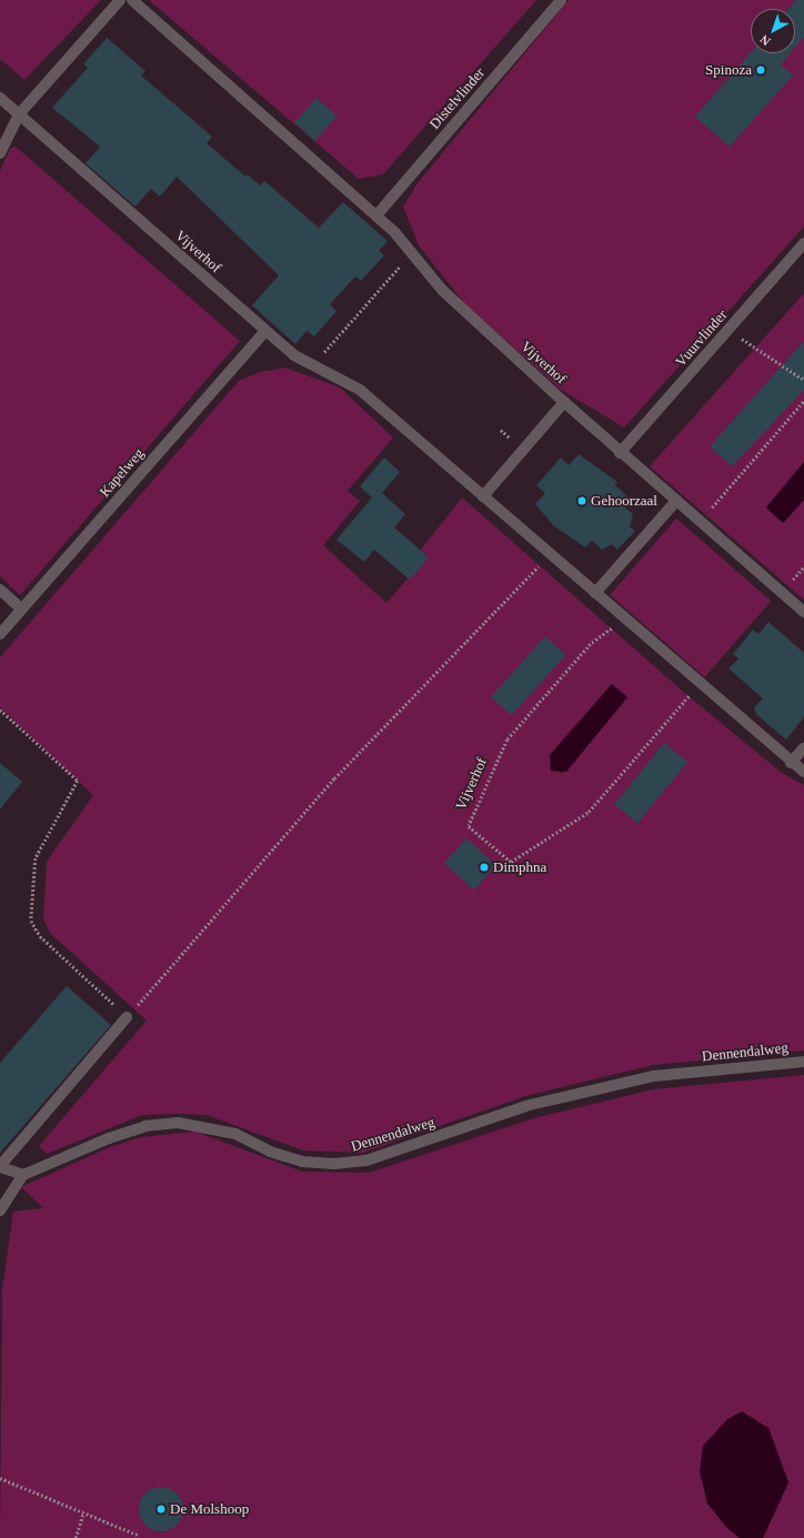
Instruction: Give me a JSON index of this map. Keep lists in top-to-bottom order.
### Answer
{
  "streets": {
    "lane": [
      "Distelvlinder",
      "Vijverhof",
      "Vuurvlinder",
      "Kapelweg",
      "Dennendalweg"
    ]
  },
  "crossings": [
    ["Distelvlinder", "Vijverhof"],
    ["Vijverhof", "Vuurvlinder"],
    ["Vijverhof", "Kapelweg"]
  ],
  "places": [
    "Spinoza",
    "Gehoorzaal",
    "Dimphna",
    "De Molshoop"
  ],
  "north": "bottom left"
}
